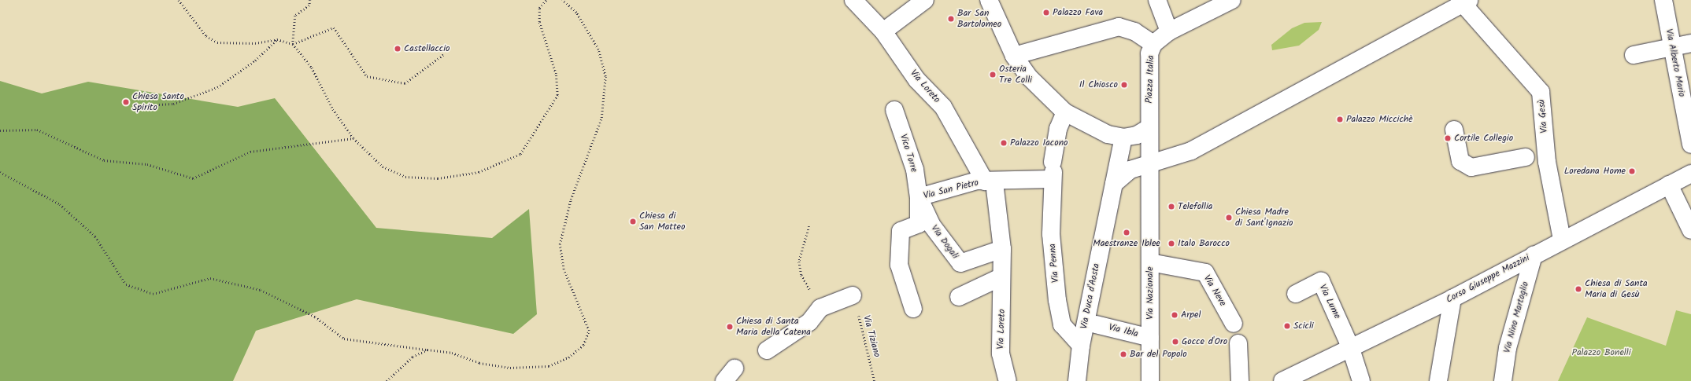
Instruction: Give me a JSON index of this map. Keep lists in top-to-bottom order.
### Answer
{
  "streets": {
    "street": [
      "Via Alberto Mario",
      "Piazza Italia",
      "Via Loreto",
      "Via Gesù",
      "Vico Torre",
      "Via San Pietro",
      "Via Dogali",
      "Via Penna",
      "Corso Giuseppe Mazzini",
      "Via Neve",
      "Via Nazionale",
      "Via Duca d'Aosta",
      "Via Lume",
      "Via Nino Martoglio",
      "Via Ibla"
    ],
    "path": ["Via Tiziano"]
  },
  "crossings": [
    ["Piazza Italia", "Via Nazionale"],
    ["Via Loreto", "Via San Pietro"],
    ["Via Loreto", "Via Dogali"],
    ["Via Gesù", "Corso Giuseppe Mazzini"],
    ["Vico Torre", "Via San Pietro"],
    ["Vico Torre", "Via Dogali"],
    ["Via San Pietro", "Via Dogali"],
    ["Via San Pietro", "Via Penna"],
    ["Via Penna", "Via Duca d'Aosta"],
    ["Corso Giuseppe Mazzini", "Via Lume"],
    ["Corso Giuseppe Mazzini", "Via Nino Martoglio"],
    ["Via Neve", "Via Nazionale"],
    ["Via Nazionale", "Via Ibla"]
  ],
  "parks": ["Palazzo Bonelli"],
  "places": [
    "Palazzo Fava",
    "Bar San Bartolomeo",
    "Castellaccio",
    "Osteria Tre Colli",
    "Il Chiosco",
    "Chiesa Santo Spirito",
    "Palazzo Miccichè",
    "Cortile Collegio",
    "Palazzo Iacono",
    "Loredana Home",
    "Telefollia",
    "Chiesa Madre di Sant'Ignazio",
    "Chiesa di San Matteo",
    "Maestranze Iblee",
    "Italo Barocco",
    "Chiesa di Santa Maria di Gesù",
    "Arpel",
    "Scicli",
    "Chiesa di Santa Maria della Catena",
    "Gocce d'Oro",
    "Bar del Popolo"
  ]
}
